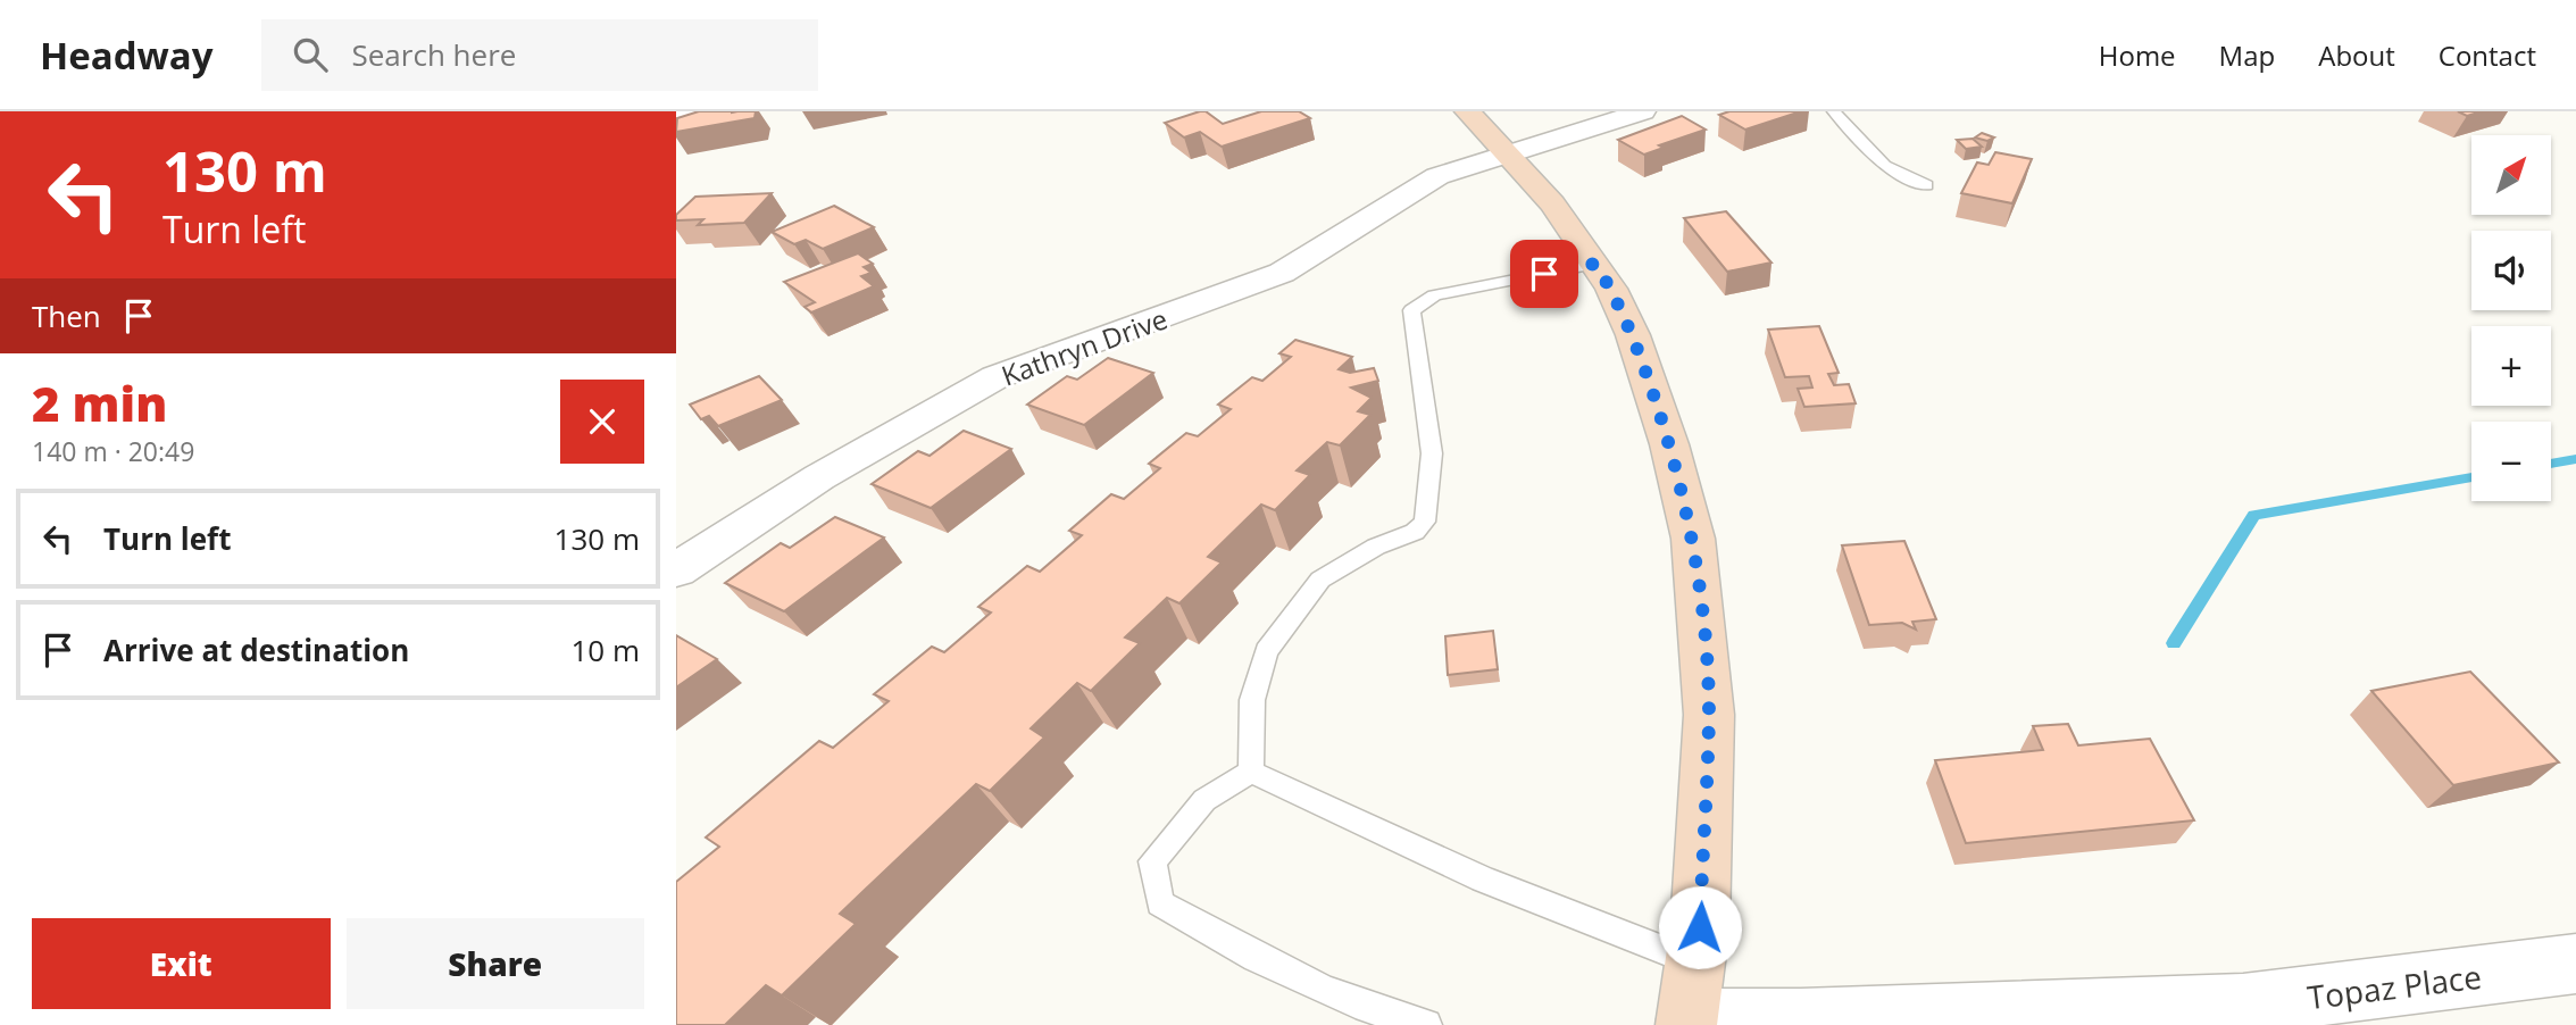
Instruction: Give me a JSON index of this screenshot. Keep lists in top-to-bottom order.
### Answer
{
  "streets": {
    "street": ["Kathryn Drive", "Topaz Place"]
  },
  "north": "top right",
  "page": {
    "header": "Headway",
    "search": "Search here",
    "nav": [
      "Home",
      "Map",
      "About",
      "Contact"
    ],
    "turn": ["130 m", "Turn left"],
    "map_buttons": ["+", "−"],
    "then": "Then",
    "heading": ["2 min", "140 m · 20:49"],
    "list": [
      {
        "name": "Turn left",
        "value": "130 m"
      },
      {
        "name": "Arrive at destination",
        "value": "10 m"
      }
    ],
    "buttons": ["Exit", "Share"]
  }
}
